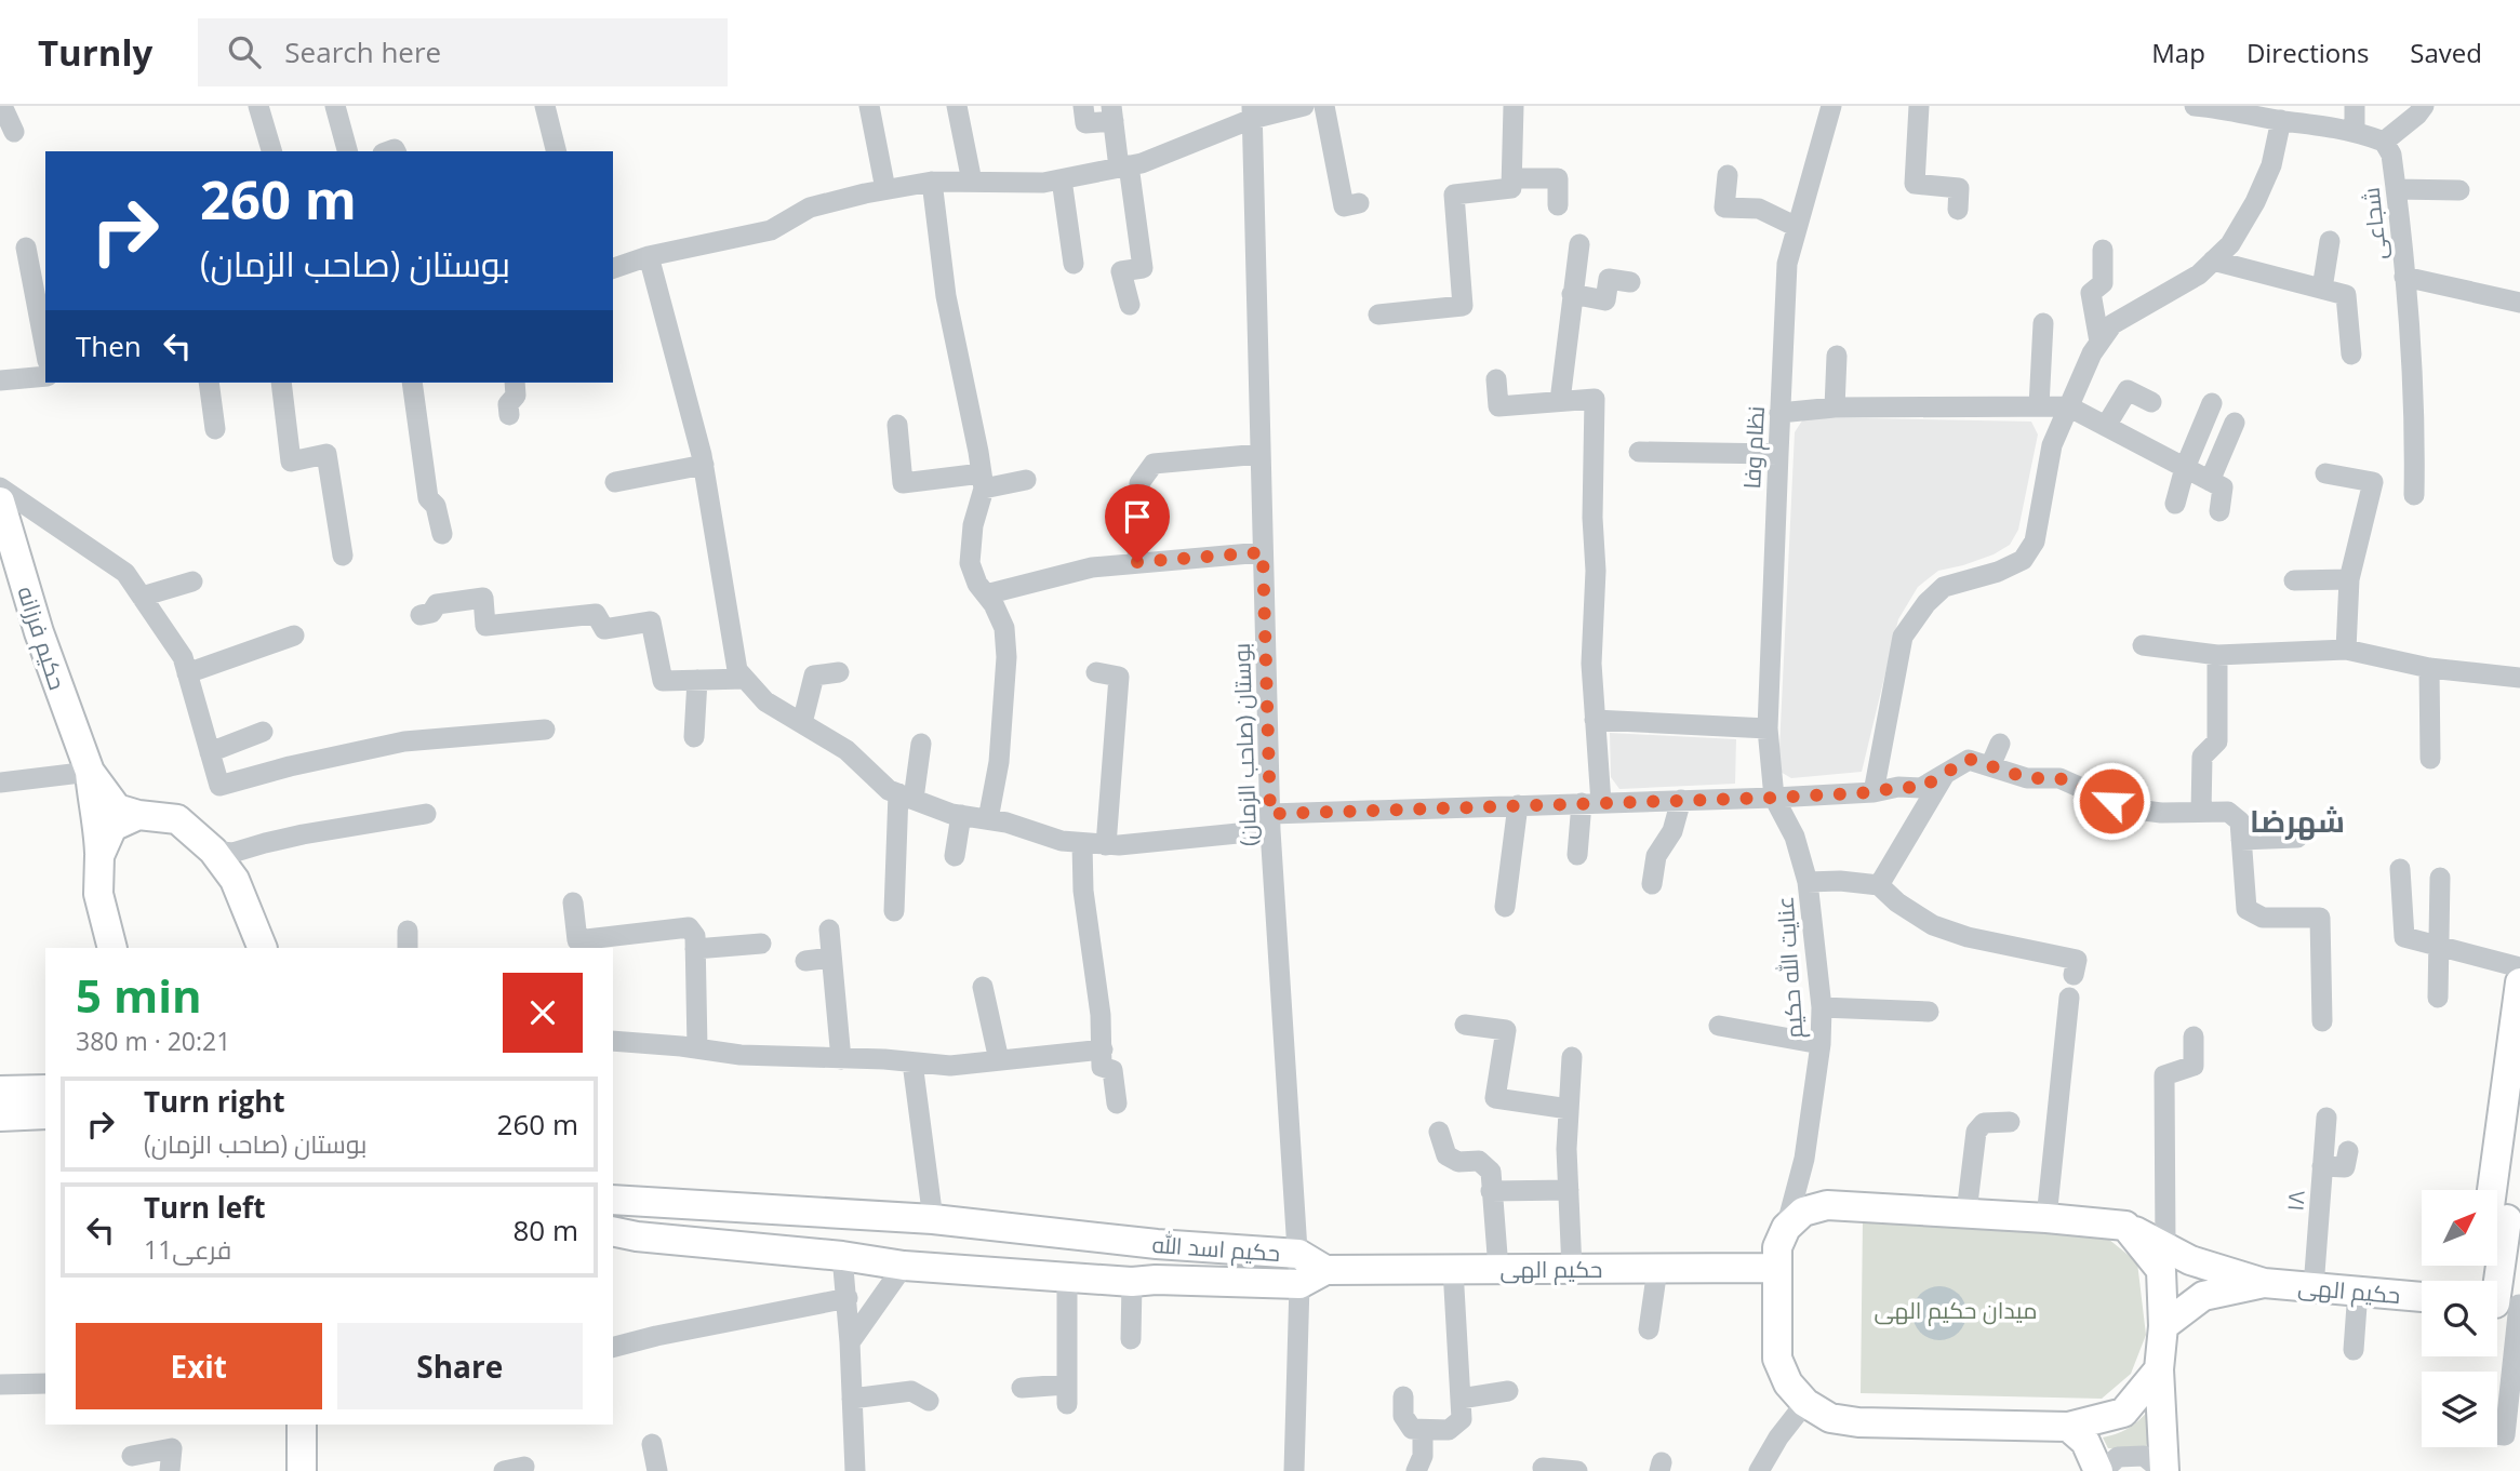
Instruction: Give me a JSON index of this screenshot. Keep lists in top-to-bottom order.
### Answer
{
  "streets": {
    "main road": ["حکیم فرزانه", "حکیم اسد الله", "حکیم الهی"],
    "street": [
      "شجاعی",
      "نظام وفا",
      "بوستان (صاحب الزمان)",
      "عنایت الله حکیم",
      "۱۸"
    ]
  },
  "crossings": [
    ["نظام وفا", "عنایت الله حکیم"],
    ["بوستان (صاحب الزمان)", "حکیم اسد الله"],
    ["۱۸", "حکیم الهی"],
    ["حکیم اسد الله", "حکیم الهی"]
  ],
  "districts": ["شهرضا"],
  "parks": ["میدان حکیم الهی"],
  "north": "top right",
  "page": {
    "header": "Turnly",
    "search": "Search here",
    "nav": ["Map", "Directions", "Saved"],
    "turn": ["260 m", "بوستان (صاحب الزمان)"],
    "then": "Then",
    "heading": ["5 min", "380 m · 20:21"],
    "list": [
      {
        "name": "Turn right",
        "note": "بوستان (صاحب الزمان)",
        "value": "260 m"
      },
      {
        "name": "Turn left",
        "note": "فرعی11",
        "value": "80 m"
      }
    ],
    "buttons": ["Exit", "Share"]
  }
}
